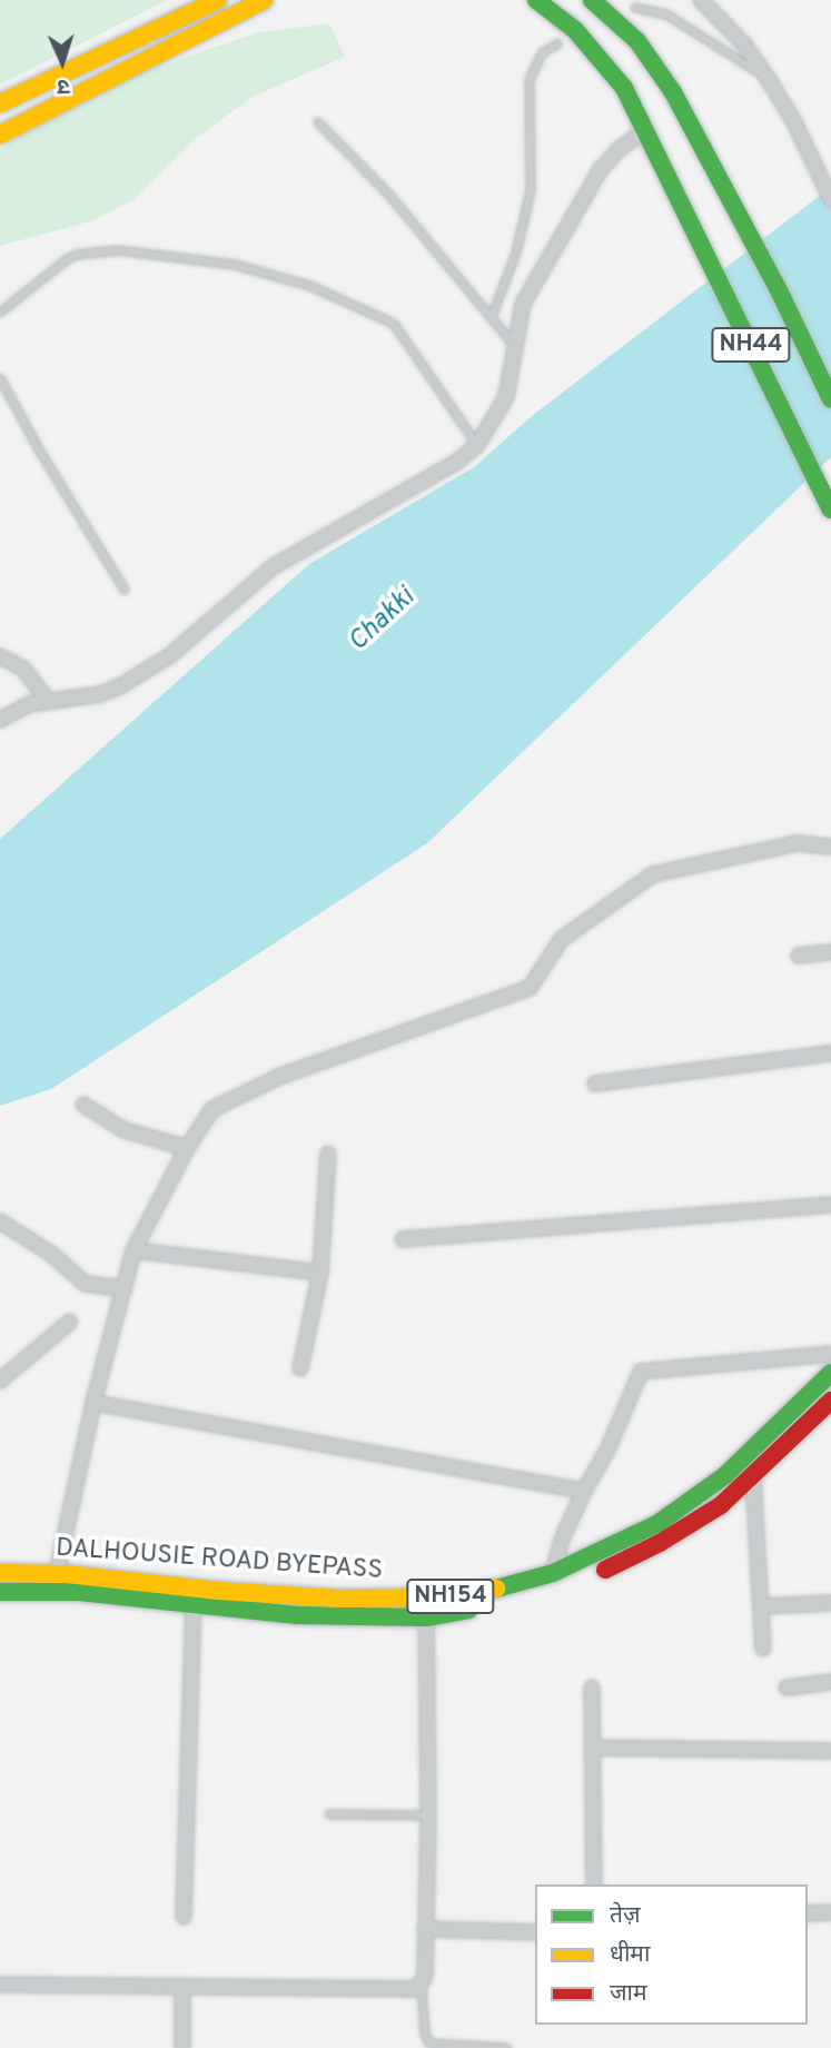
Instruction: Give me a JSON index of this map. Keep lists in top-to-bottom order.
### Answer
{
  "streets": {
    "highway": ["NH44", "DALHOUSIE ROAD BYEPASS", "NH154"]
  },
  "water": ["Chakki"],
  "legend": ["तेज़", "धीमा", "जाम"],
  "north": "bottom"
}
